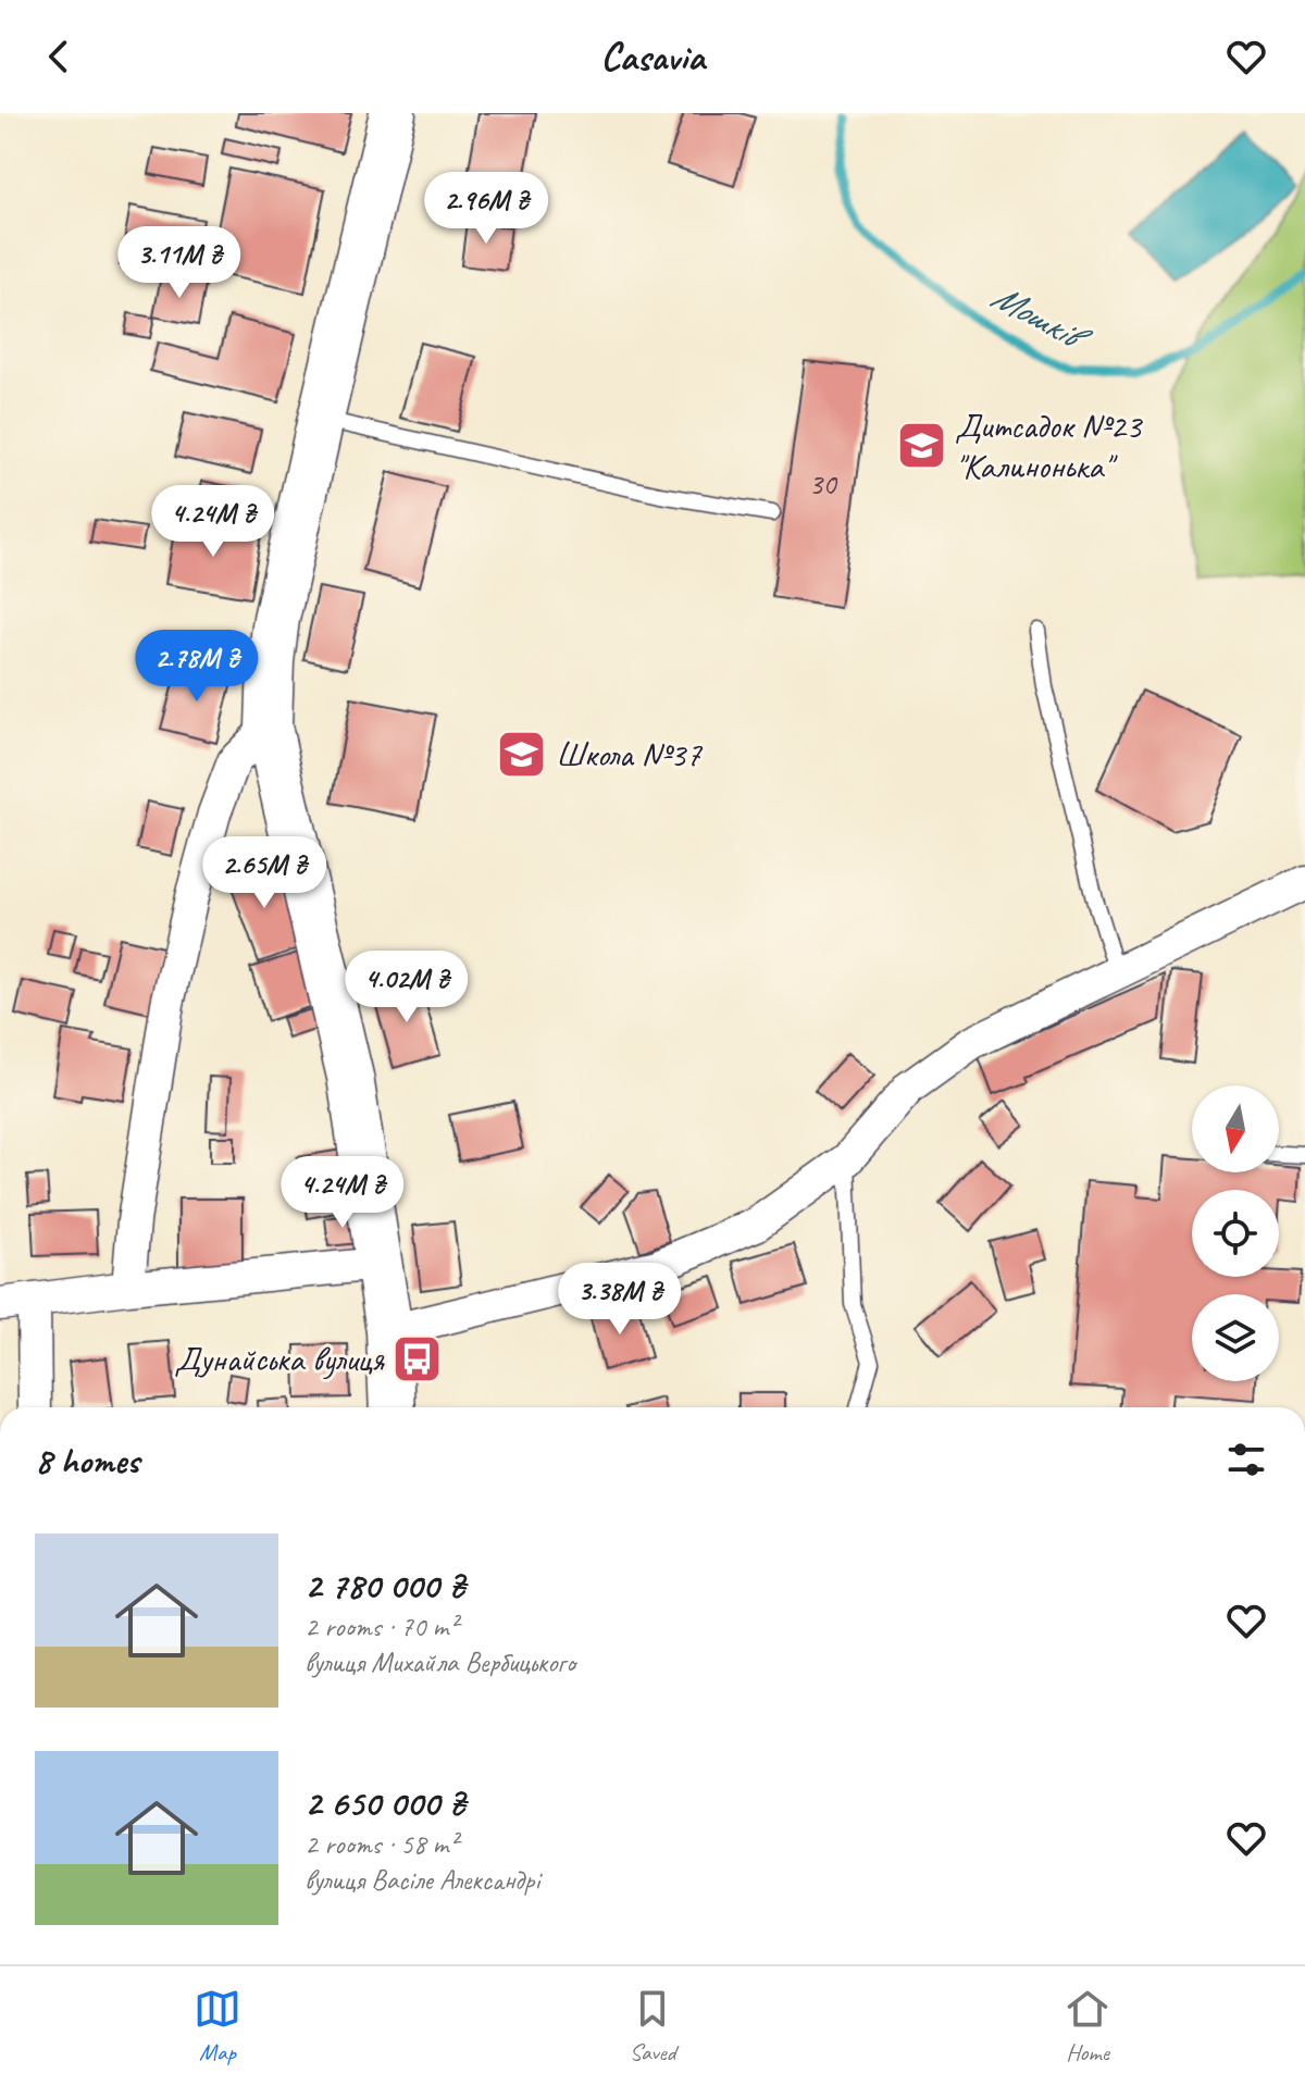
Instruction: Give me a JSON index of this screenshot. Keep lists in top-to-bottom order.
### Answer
{
  "water": ["Мошків"],
  "places": {
    "school or university": ["Дитсадок №23 \"Калинонька\"", "Школа №37"],
    "bus stop": ["Дунайська вулиця"]
  },
  "house_numbers": ["30"],
  "north": "bottom",
  "page": {
    "header": "Casavia",
    "price": [
      "2.96M ₴",
      "3.11M ₴",
      "4.24M ₴",
      "2.78M ₴",
      "2.65M ₴",
      "4.02M ₴",
      "4.24M ₴",
      "3.38M ₴"
    ],
    "heading": "8 homes",
    "list": [
      {
        "name": "2 780 000 ₴",
        "note": "2 rooms · 70 m² · вулиця Михайла Вербицького"
      },
      {
        "name": "2 650 000 ₴",
        "note": "2 rooms · 58 m² · вулиця Васіле Александрі"
      }
    ],
    "tabs": ["Map", "Saved", "Home"]
  }
}
